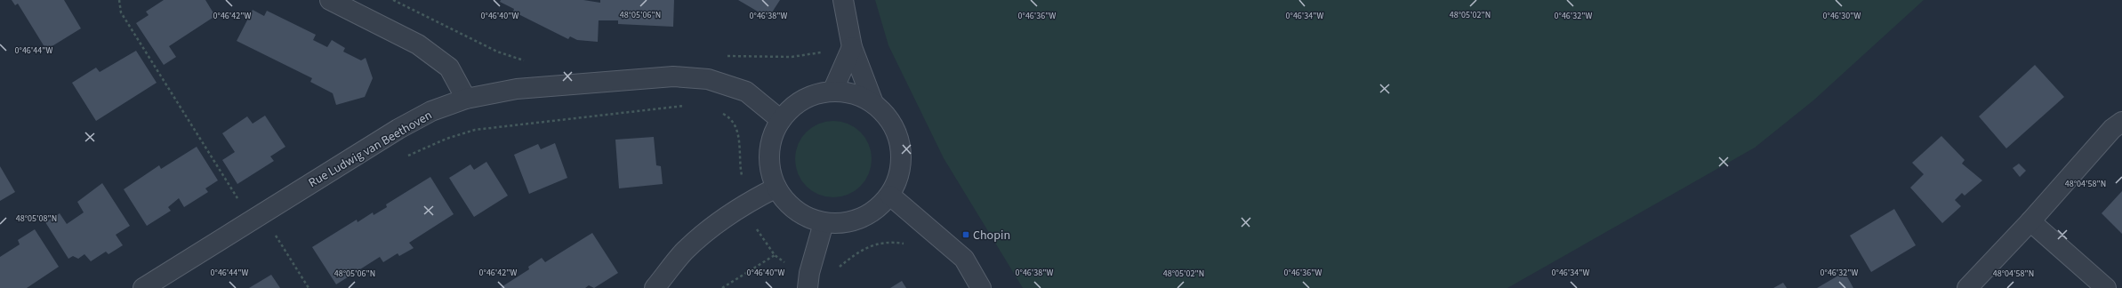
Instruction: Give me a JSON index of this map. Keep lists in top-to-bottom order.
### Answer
{
  "streets": {
    "street": ["Rue Ludwig van Beethoven"]
  },
  "places": {
    "transit": ["Chopin"]
  },
  "coordinates": [
    "48°05'06\"N",
    "48°05'02\"N",
    "0°46'40\"W",
    "0°46'36\"W",
    "0°46'34\"W",
    "0°46'32\"W",
    "0°46'30\"W",
    "0°46'42\"W",
    "0°46'38\"W",
    "0°46'44\"W",
    "48°04'58\"N",
    "48°05'08\"N"
  ]
}
